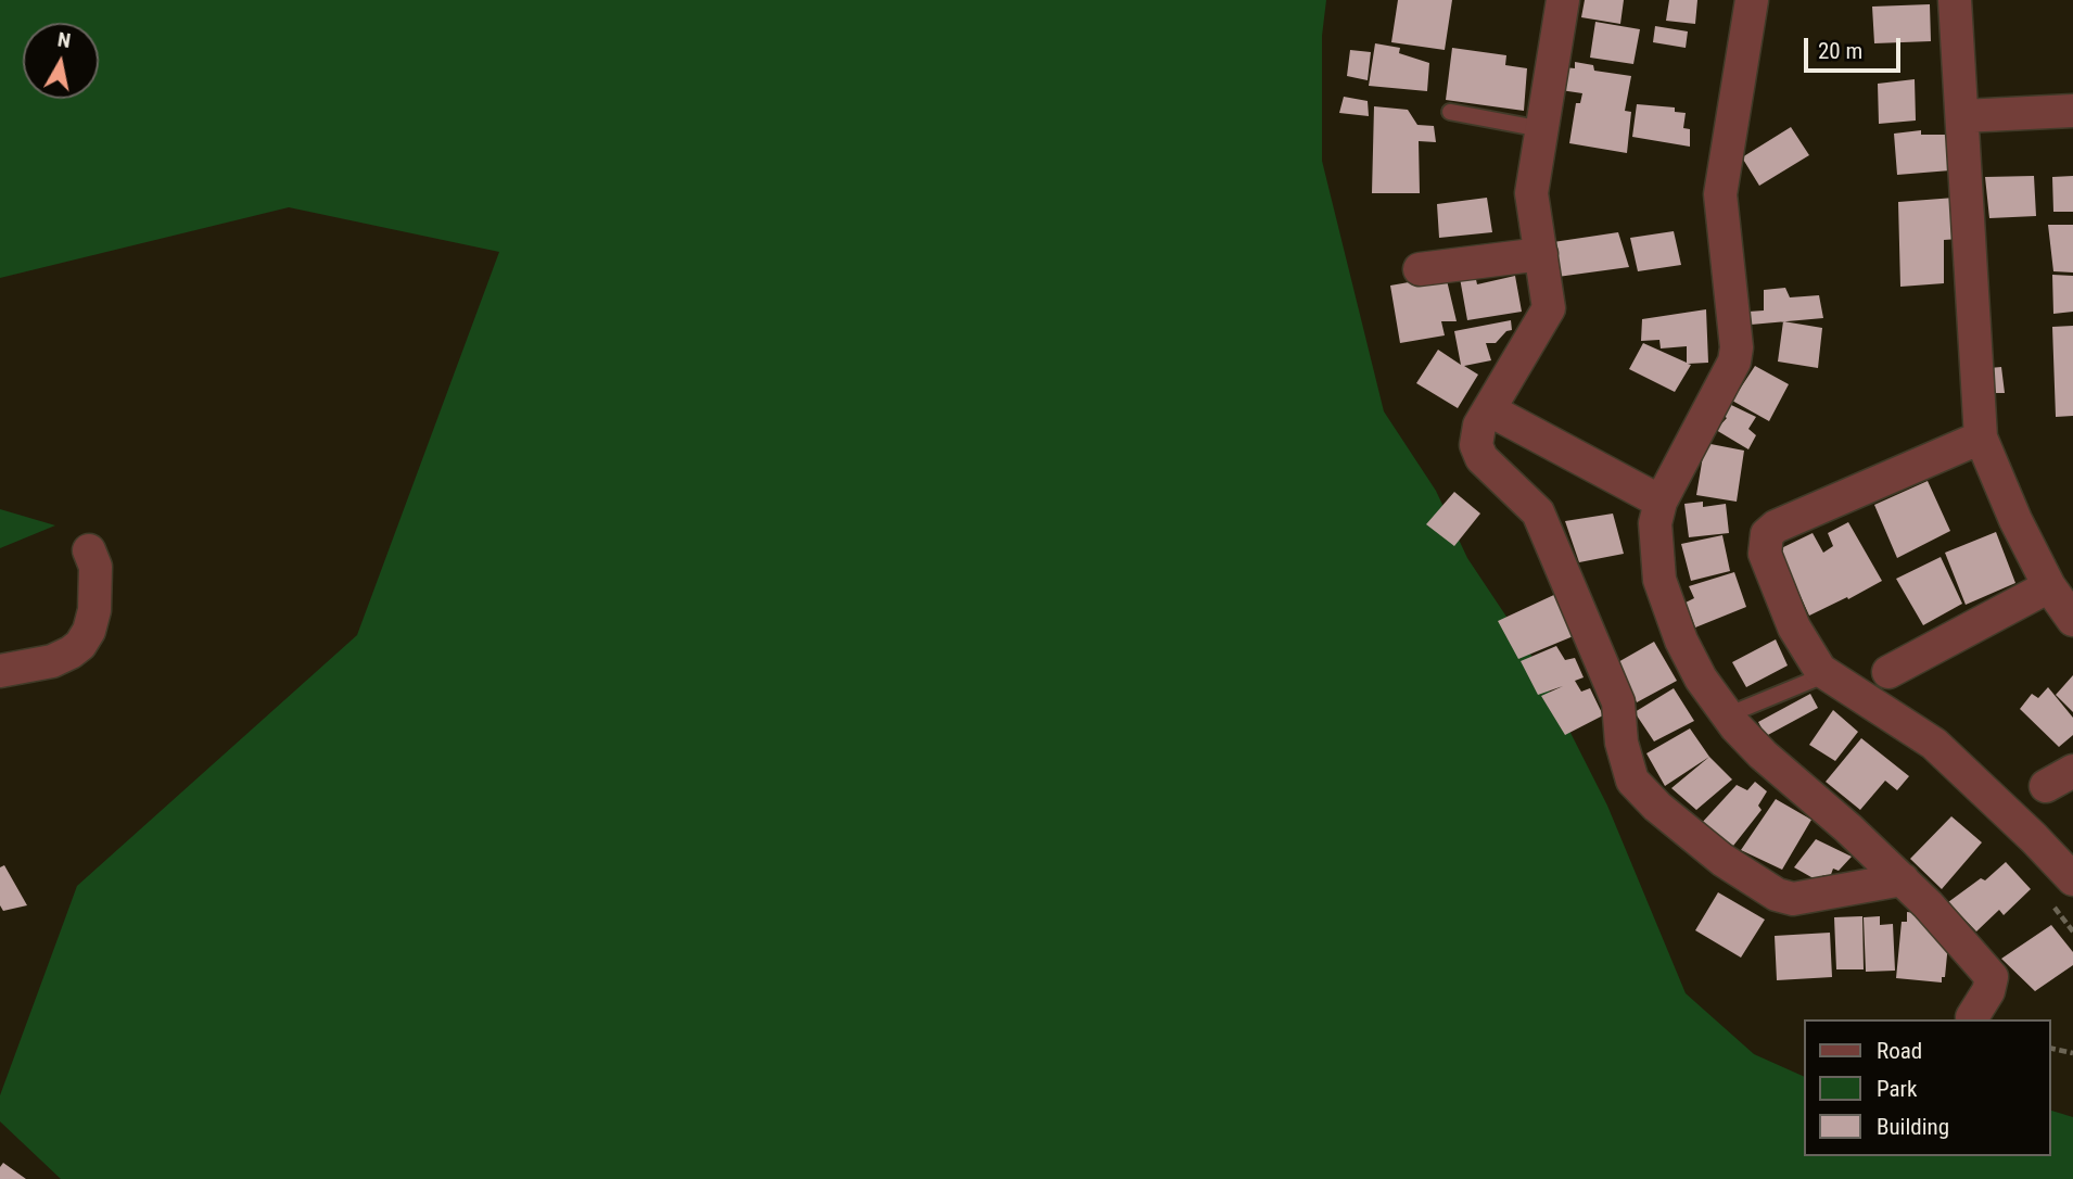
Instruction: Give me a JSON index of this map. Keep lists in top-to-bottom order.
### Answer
{
  "legend": ["Road", "Park", "Building"],
  "scale_bar": "20 m",
  "north": "top"
}
